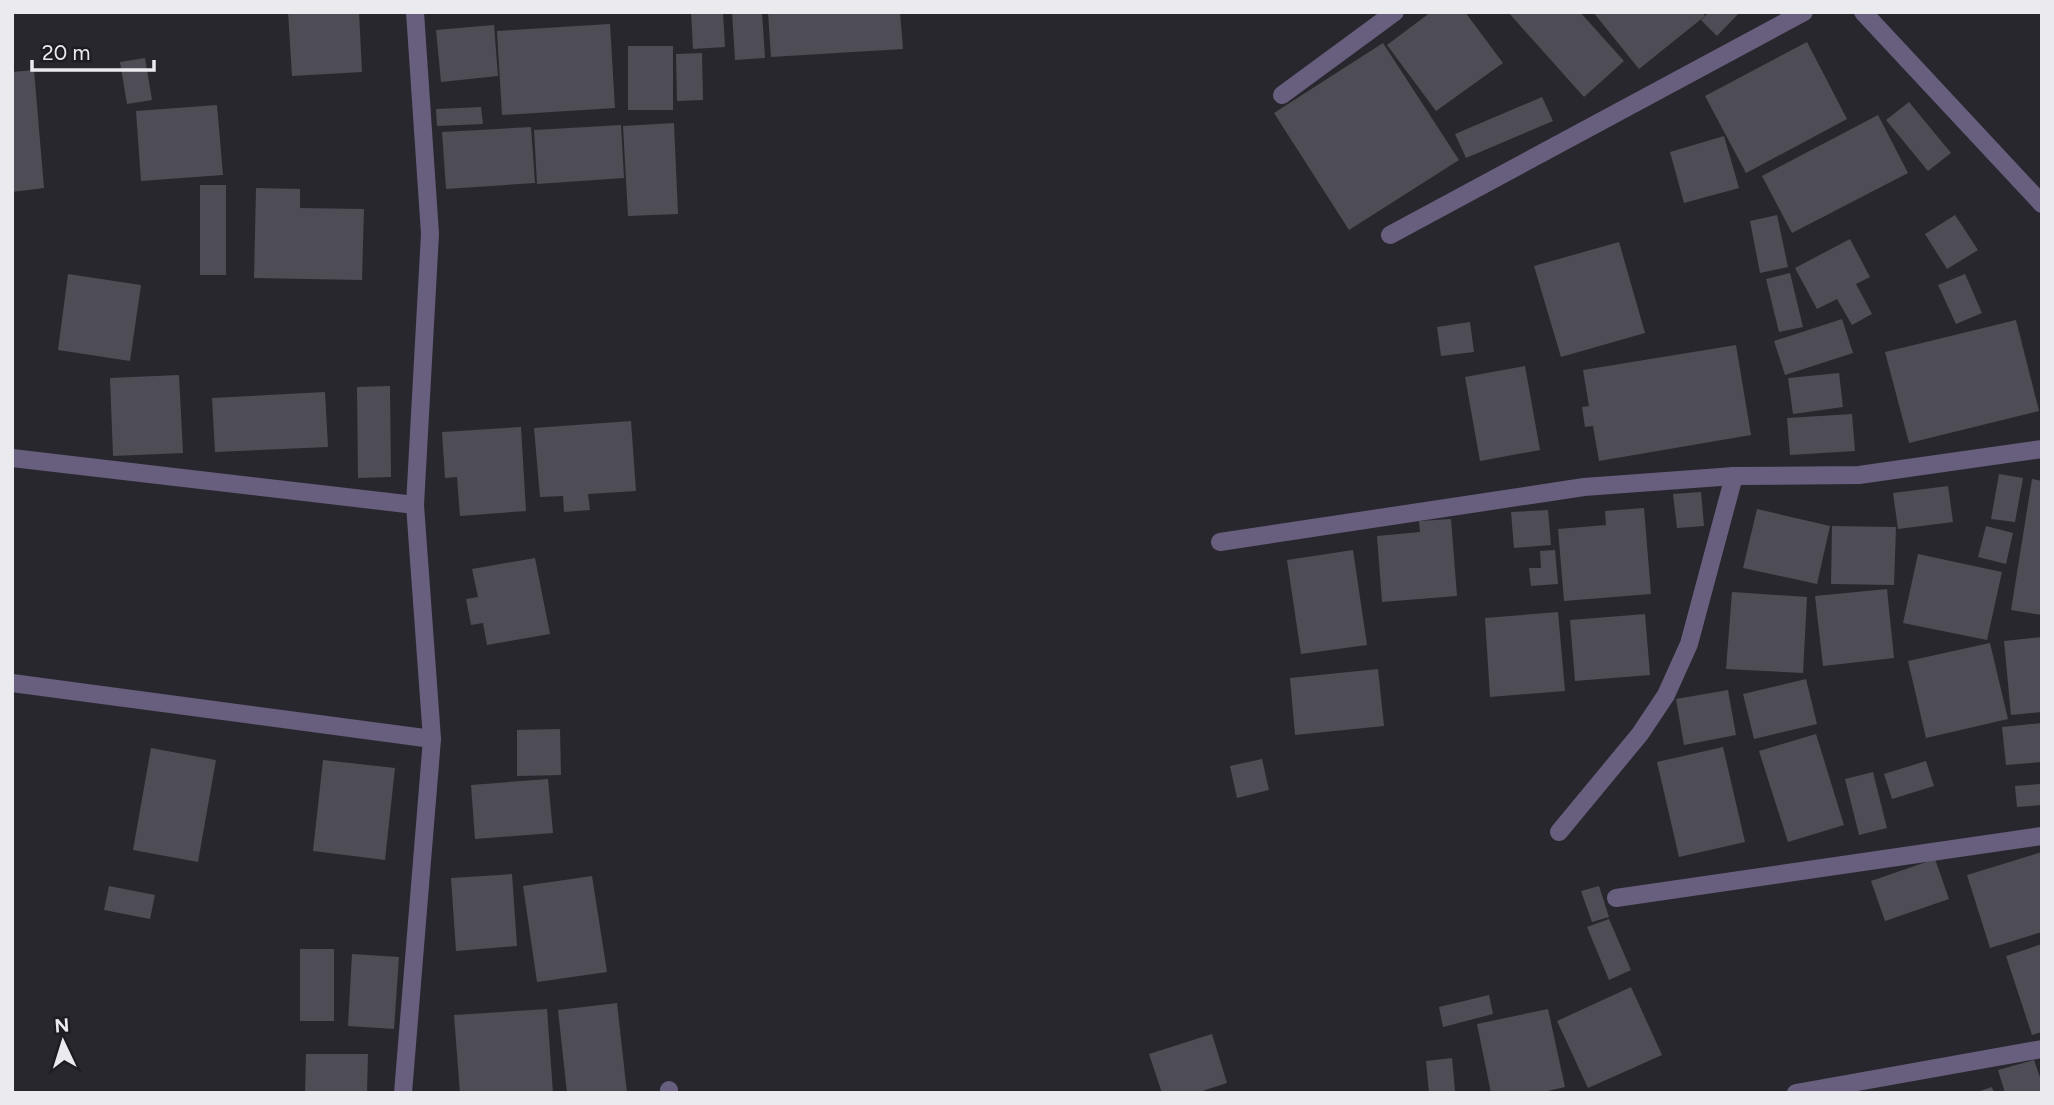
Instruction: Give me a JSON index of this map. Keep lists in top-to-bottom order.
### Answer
{
  "scale_bar": "20 m",
  "north": "top"
}
